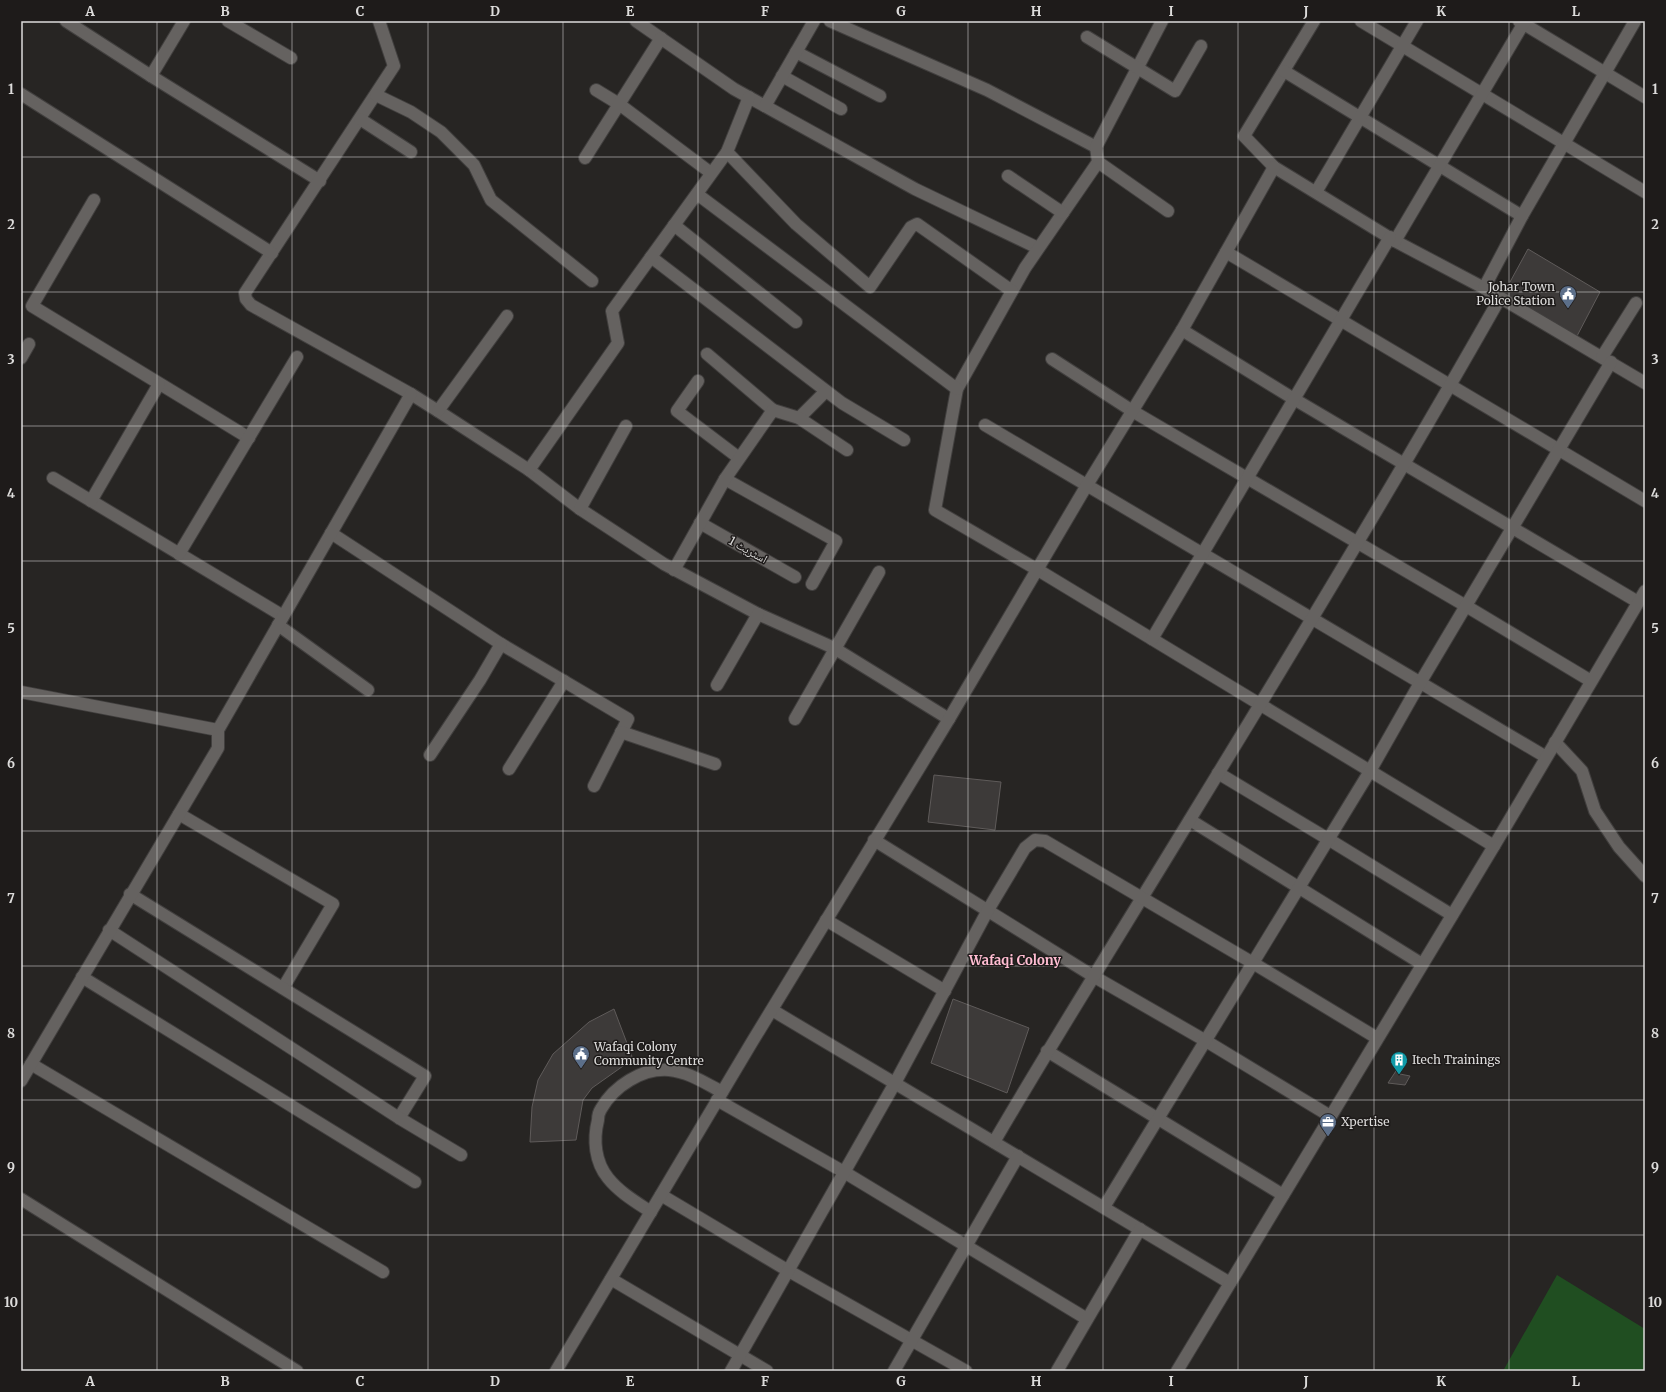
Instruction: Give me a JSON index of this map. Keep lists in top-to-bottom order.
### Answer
{
  "streets": {
    "street": ["اسٹریٹ 1"]
  },
  "districts": ["Wafaqi Colony"],
  "places": {
    "public building": ["Johar Town Police Station", "Wafaqi Colony Community Centre"],
    "building": ["Itech Trainings"],
    "office": ["Xpertise"]
  },
  "grid": {
    "columns": [
      "A",
      "B",
      "C",
      "D",
      "E",
      "F",
      "G",
      "H",
      "I",
      "J",
      "K",
      "L"
    ],
    "rows": [
      "1",
      "2",
      "3",
      "4",
      "5",
      "6",
      "7",
      "8",
      "9",
      "10"
    ]
  }
}
